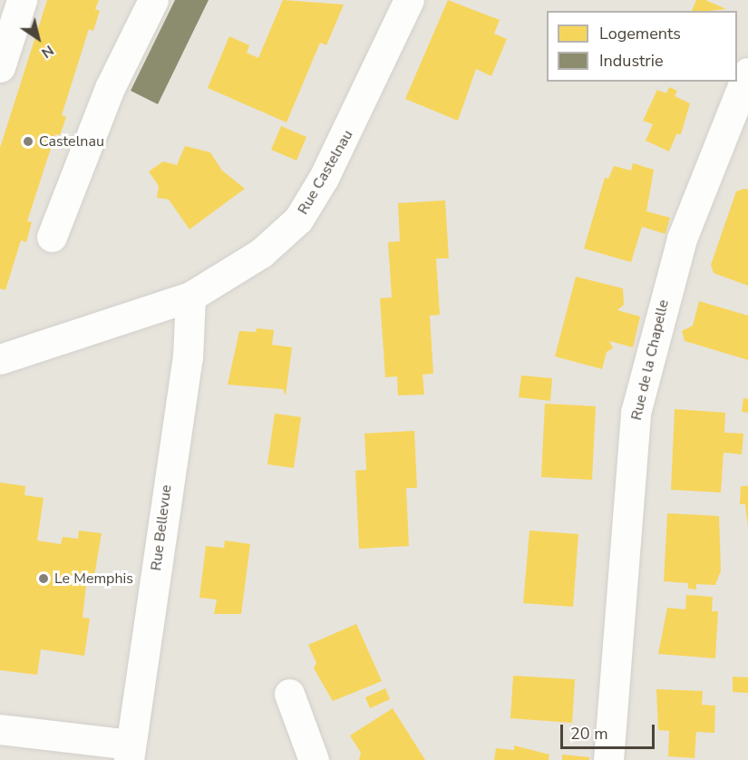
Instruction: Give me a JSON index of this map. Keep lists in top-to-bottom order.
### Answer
{
  "streets": {
    "street": ["Rue Castelnau", "Rue de la Chapelle", "Rue Bellevue"]
  },
  "crossings": [
    ["Rue Castelnau", "Rue Bellevue"]
  ],
  "places": ["Castelnau", "Le Memphis"],
  "legend": ["Logements", "Industrie"],
  "scale_bar": "20 m",
  "north": "bottom right"
}
